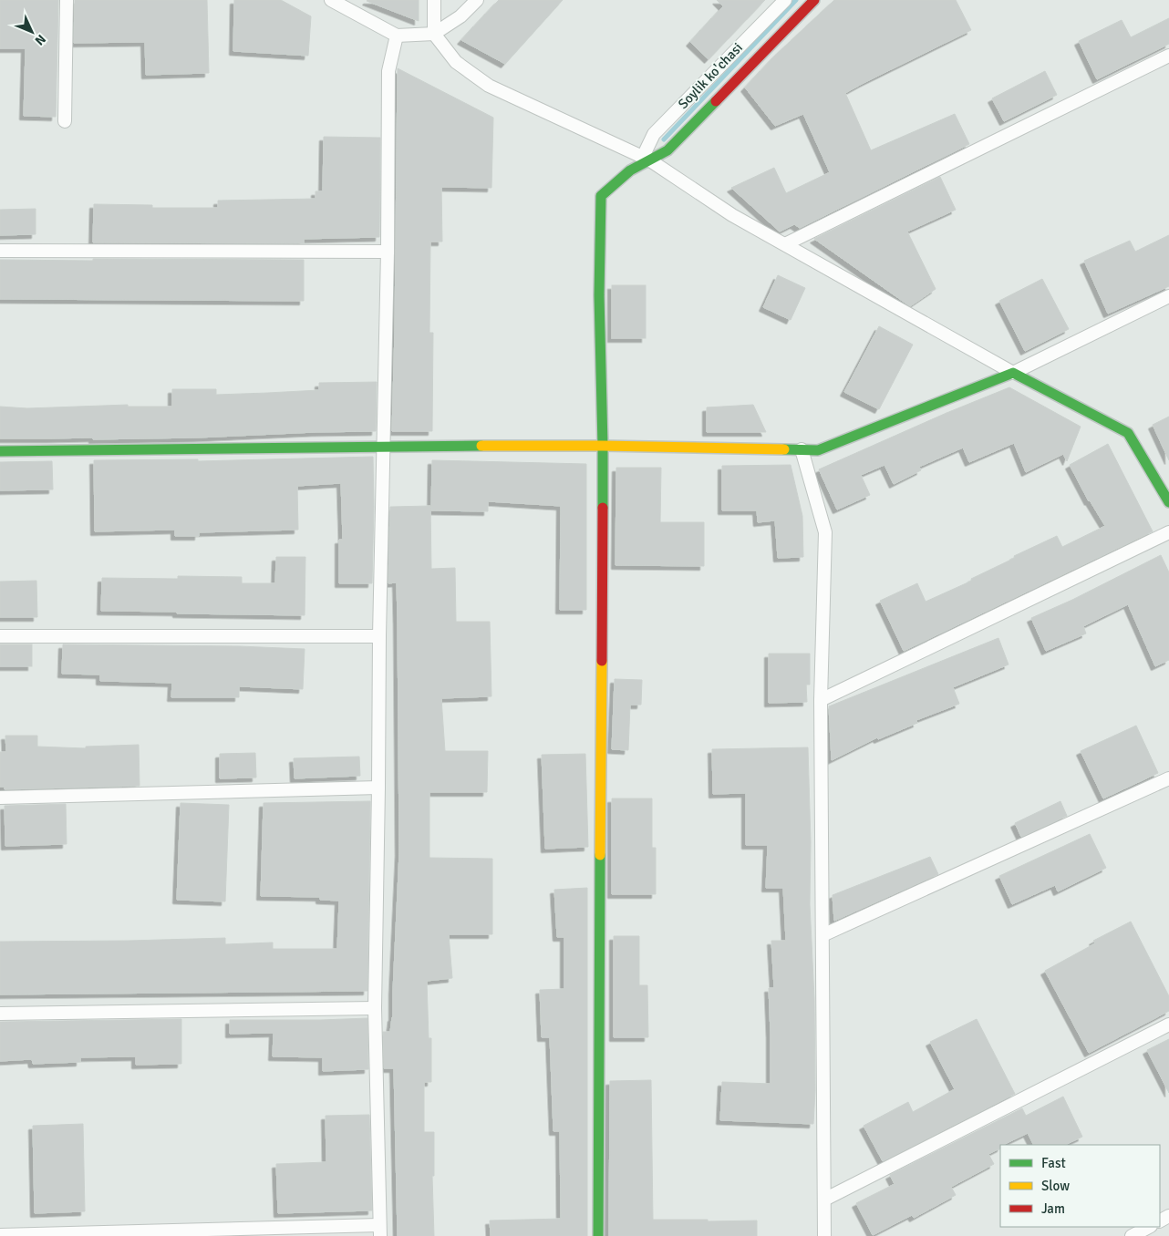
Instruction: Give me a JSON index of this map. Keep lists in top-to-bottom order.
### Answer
{
  "streets": {
    "street": ["Soylik ko'chasi"]
  },
  "legend": ["Fast", "Slow", "Jam"],
  "north": "bottom right"
}
